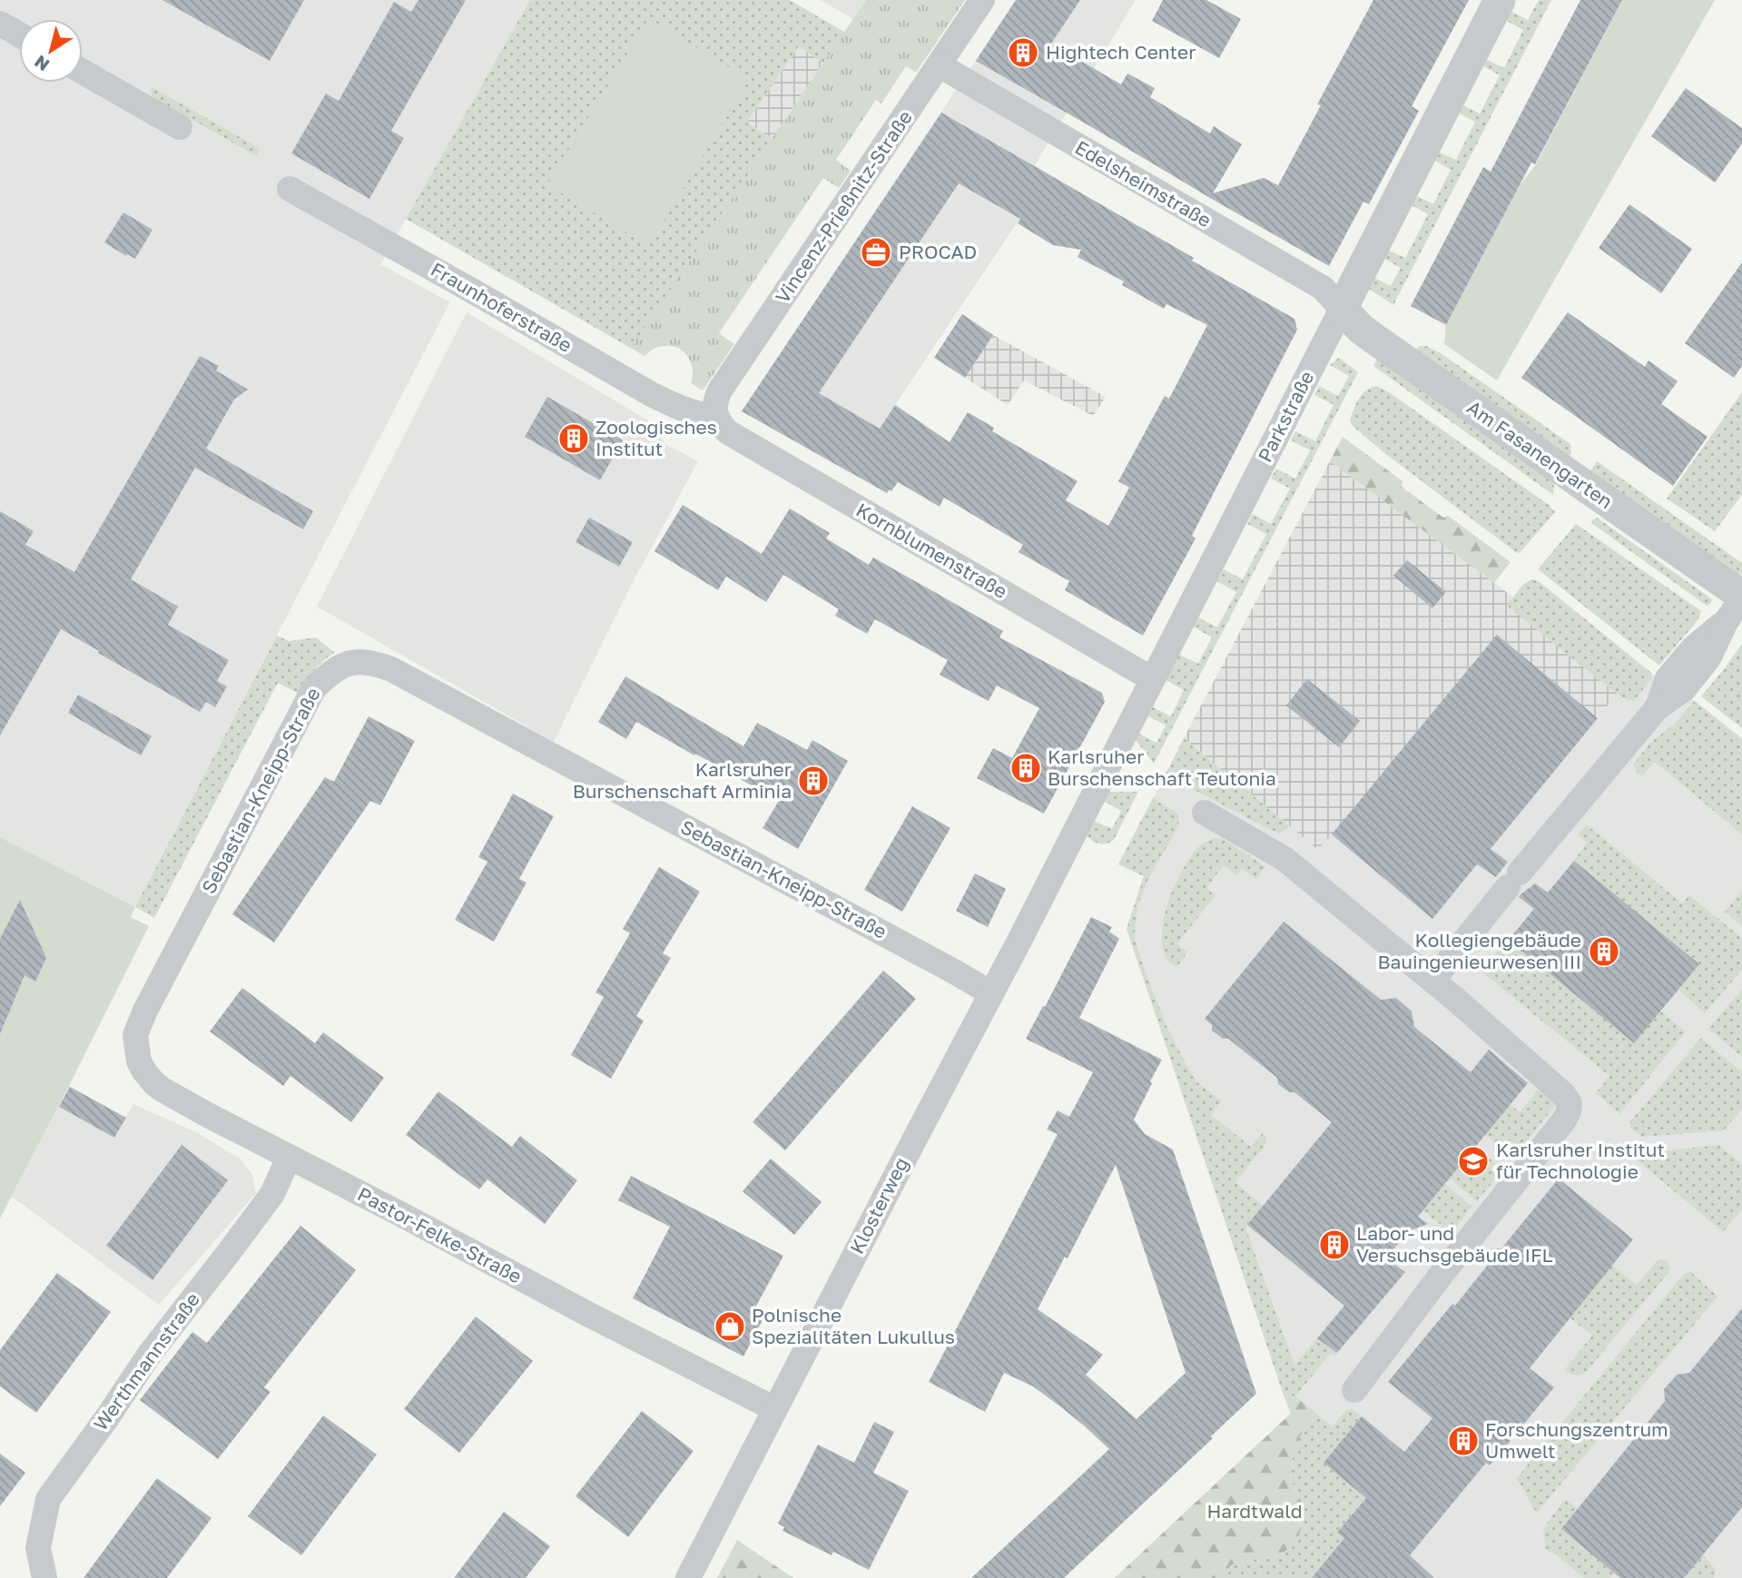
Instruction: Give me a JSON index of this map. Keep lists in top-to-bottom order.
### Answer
{
  "streets": {
    "street": [
      "Edelsheimstraße",
      "Vincenz-Prießnitz-Straße",
      "Fraunhoferstraße",
      "Parkstraße",
      "Am Fasanengarten",
      "Kornblumenstraße",
      "Sebastian-Kneipp-Straße",
      "Klosterweg",
      "Pastor-Felke-Straße",
      "Werthmannstraße"
    ]
  },
  "crossings": [
    ["Edelsheimstraße", "Vincenz-Prießnitz-Straße"],
    ["Edelsheimstraße", "Parkstraße"],
    ["Edelsheimstraße", "Am Fasanengarten"],
    ["Vincenz-Prießnitz-Straße", "Fraunhoferstraße"],
    ["Vincenz-Prießnitz-Straße", "Kornblumenstraße"],
    ["Fraunhoferstraße", "Kornblumenstraße"],
    ["Parkstraße", "Am Fasanengarten"],
    ["Parkstraße", "Kornblumenstraße"],
    ["Parkstraße", "Klosterweg"],
    ["Sebastian-Kneipp-Straße", "Klosterweg"],
    ["Sebastian-Kneipp-Straße", "Pastor-Felke-Straße"],
    ["Klosterweg", "Pastor-Felke-Straße"],
    ["Pastor-Felke-Straße", "Werthmannstraße"]
  ],
  "parks": ["Hardtwald"],
  "places": {
    "building": [
      "Hightech Center",
      "Zoologisches Institut",
      "Karlsruher Burschenschaft Teutonia",
      "Karlsruher Burschenschaft Arminia",
      "Kollegiengebäude Bauingenieurwesen III",
      "Labor- und Versuchsgebäude IFL",
      "Forschungszentrum Umwelt"
    ],
    "office": ["PROCAD"],
    "school or university": ["Karlsruher Institut für Technologie"],
    "shop": ["Polnische Spezialitäten Lukullus"]
  },
  "north": "bottom left"
}
